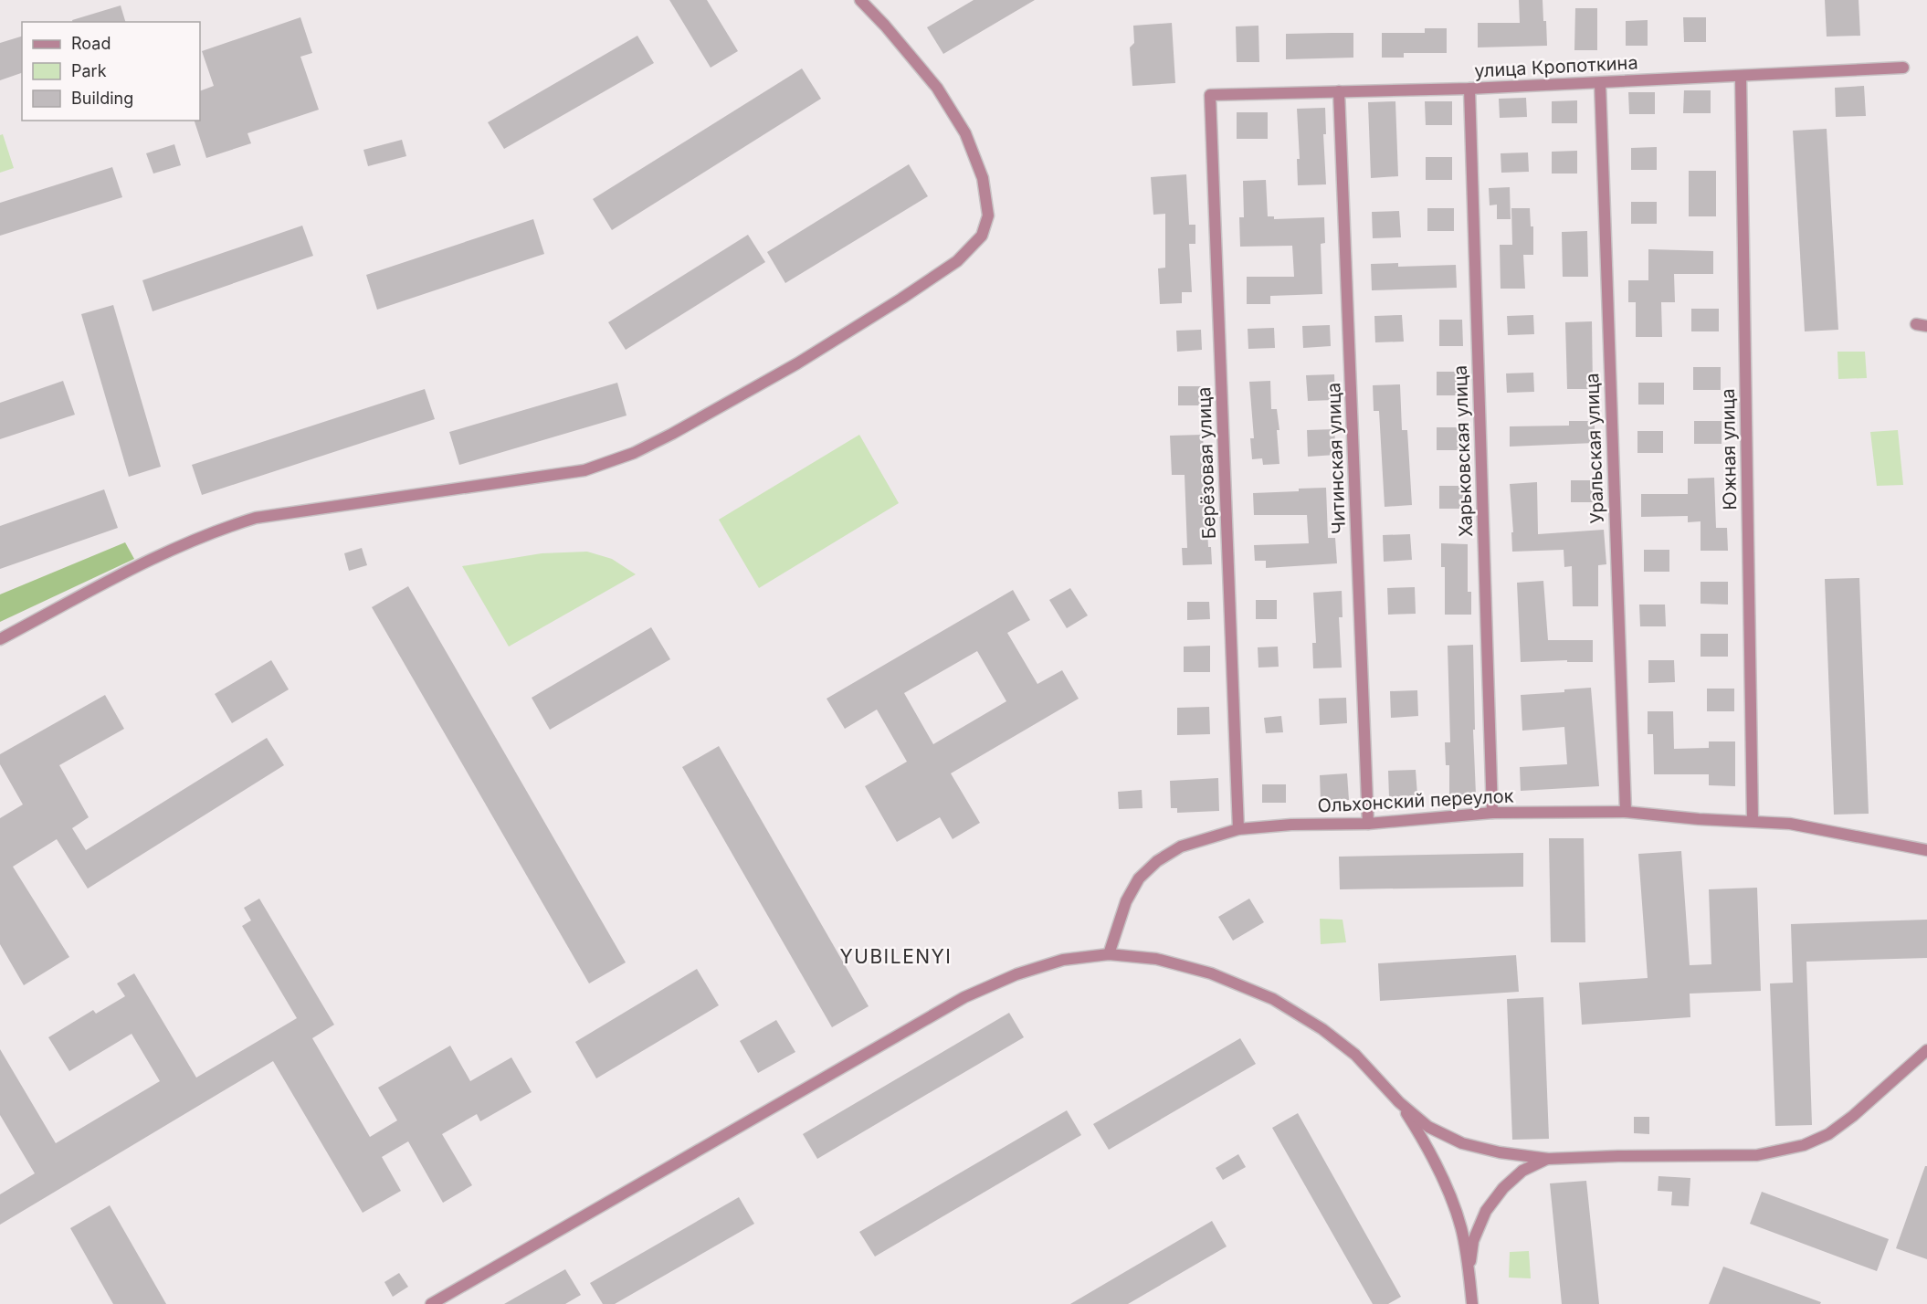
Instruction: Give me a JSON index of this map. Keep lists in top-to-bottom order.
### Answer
{
  "streets": {
    "street": [
      "улица Кропоткина",
      "Уральская улица",
      "Южная улица",
      "Харьковская улица",
      "Читинская улица",
      "Берёзовая улица",
      "Ольхонский переулок"
    ]
  },
  "crossings": [
    ["улица Кропоткина", "Уральская улица"],
    ["улица Кропоткина", "Южная улица"],
    ["улица Кропоткина", "Харьковская улица"],
    ["улица Кропоткина", "Читинская улица"],
    ["улица Кропоткина", "Берёзовая улица"],
    ["Уральская улица", "Ольхонский переулок"],
    ["Южная улица", "Ольхонский переулок"],
    ["Харьковская улица", "Ольхонский переулок"],
    ["Читинская улица", "Ольхонский переулок"],
    ["Берёзовая улица", "Ольхонский переулок"]
  ],
  "districts": ["YUBILENYI"],
  "legend": ["Road", "Park", "Building"]
}
